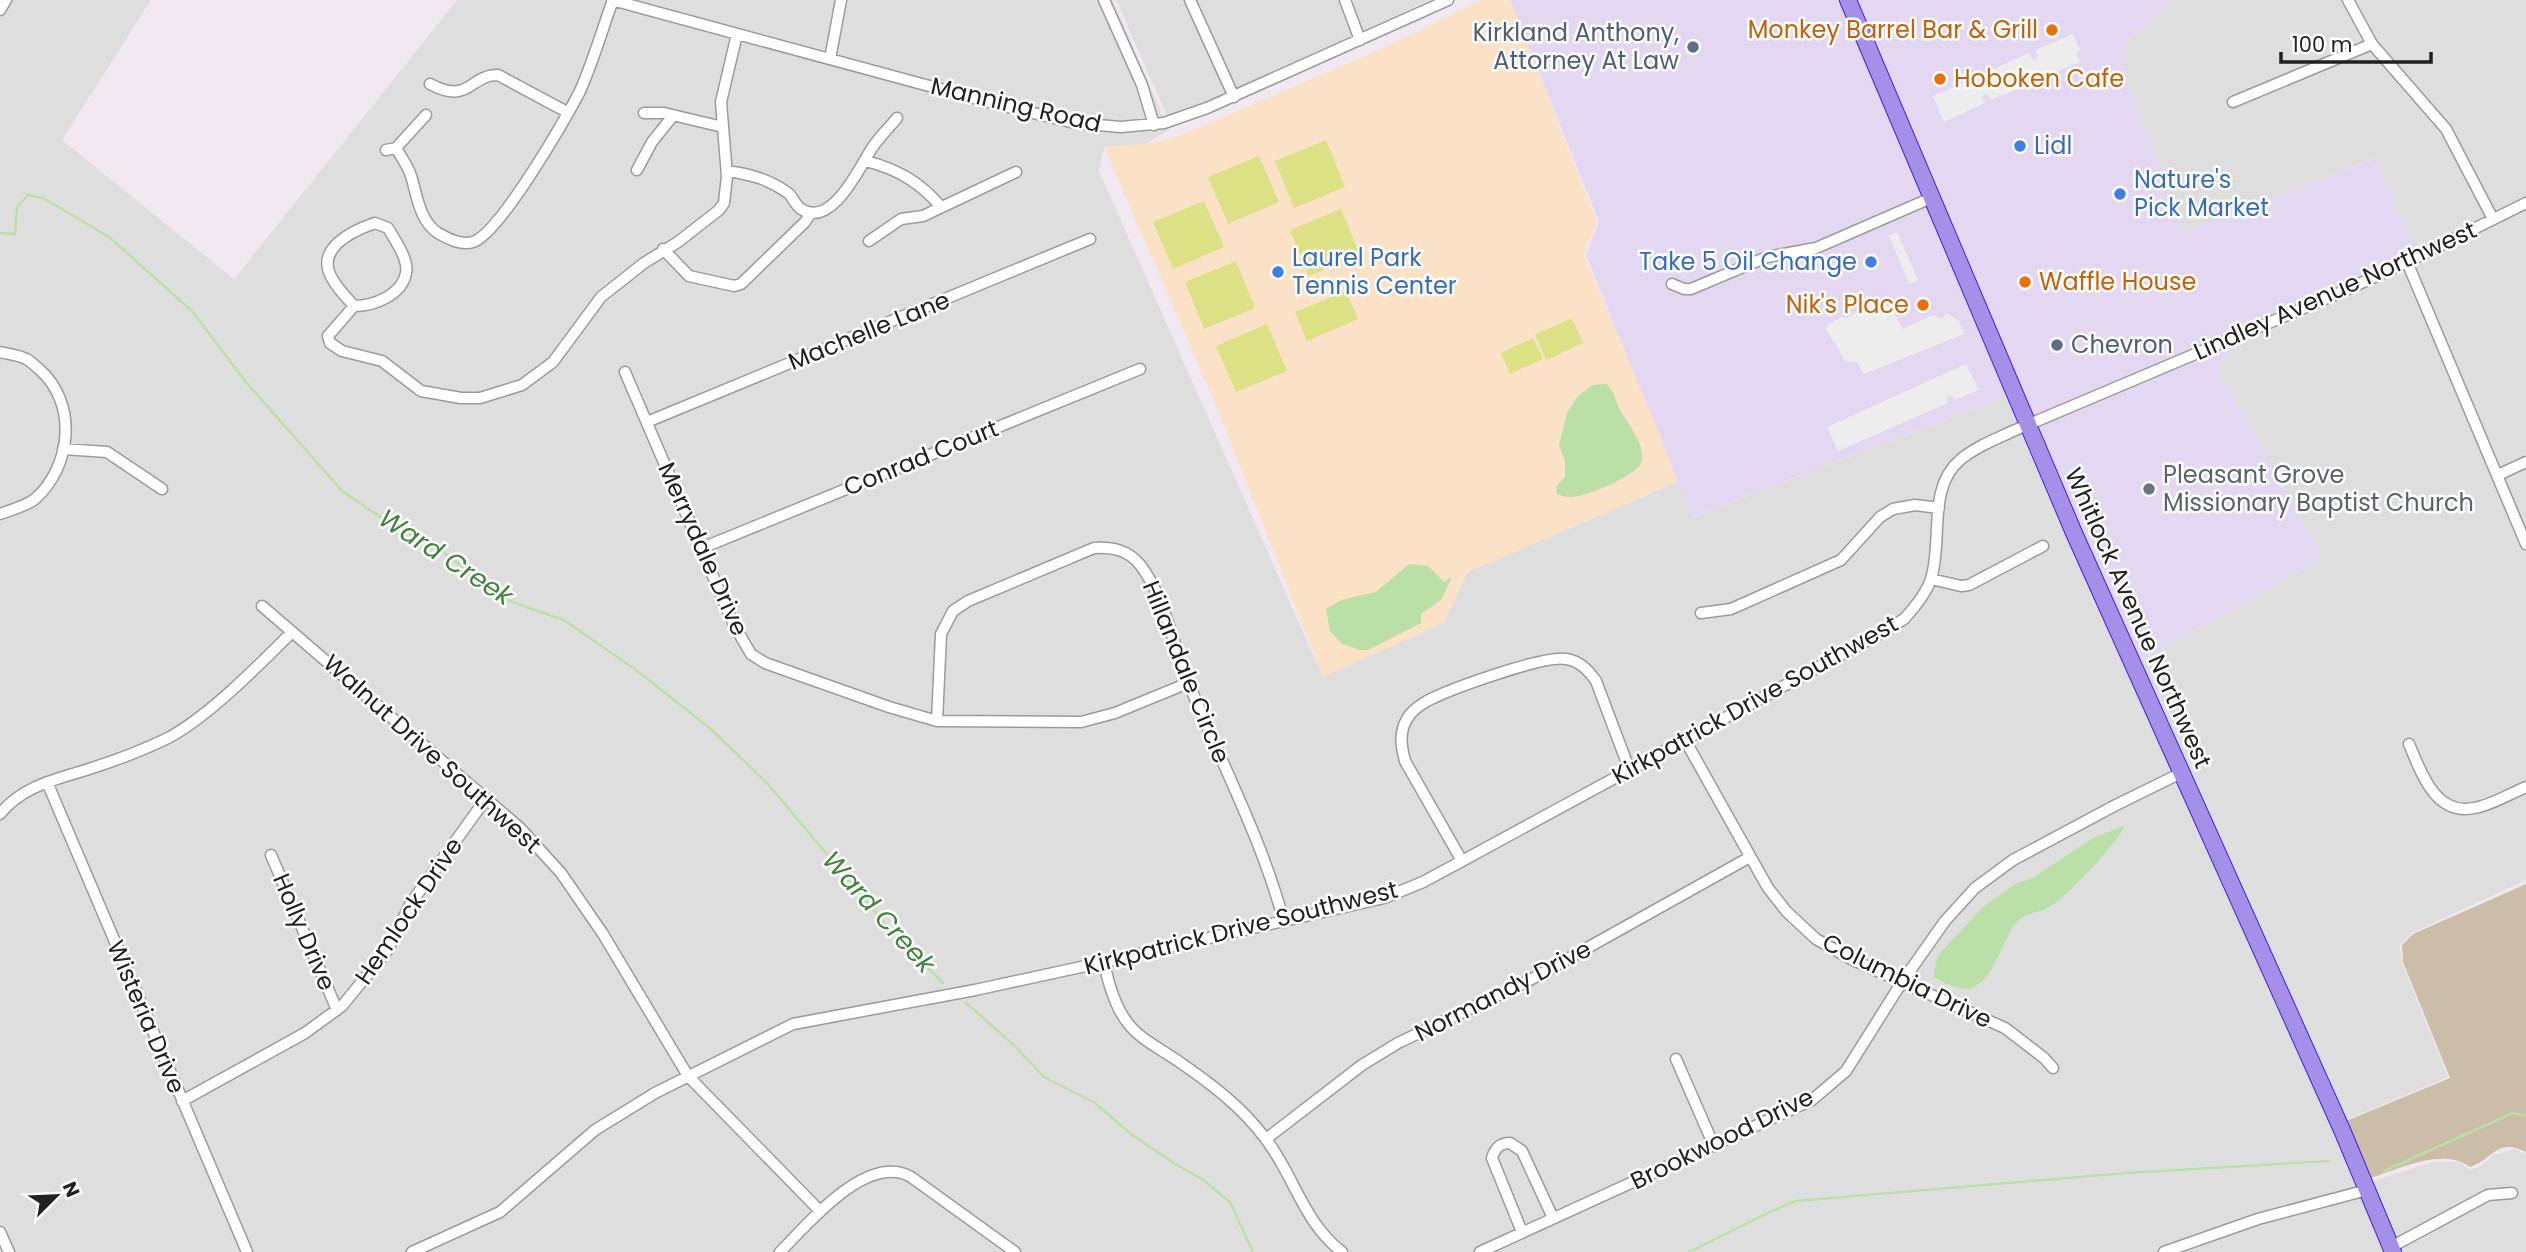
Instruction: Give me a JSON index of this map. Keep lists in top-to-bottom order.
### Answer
{
  "streets": {
    "highway": ["Whitlock Avenue Northwest"],
    "street": [
      "Manning Road",
      "Lindley Avenue Northwest",
      "Machelle Lane",
      "Conrad Court",
      "Merrydale Drive",
      "Hillandale Circle",
      "Kirkpatrick Drive Southwest",
      "Walnut Drive Southwest",
      "Hemlock Drive",
      "Holly Drive",
      "Columbia Drive",
      "Normandy Drive",
      "Wisteria Drive",
      "Brookwood Drive"
    ]
  },
  "crossings": [
    ["Lindley Avenue Northwest", "Whitlock Avenue Northwest"],
    ["Lindley Avenue Northwest", "Kirkpatrick Drive Southwest"],
    ["Machelle Lane", "Merrydale Drive"],
    ["Conrad Court", "Merrydale Drive"],
    ["Merrydale Drive", "Hillandale Circle"],
    ["Whitlock Avenue Northwest", "Kirkpatrick Drive Southwest"],
    ["Whitlock Avenue Northwest", "Brookwood Drive"],
    ["Hillandale Circle", "Kirkpatrick Drive Southwest"],
    ["Kirkpatrick Drive Southwest", "Walnut Drive Southwest"],
    ["Kirkpatrick Drive Southwest", "Columbia Drive"],
    ["Walnut Drive Southwest", "Hemlock Drive"],
    ["Hemlock Drive", "Holly Drive"],
    ["Hemlock Drive", "Wisteria Drive"],
    ["Columbia Drive", "Normandy Drive"],
    ["Columbia Drive", "Brookwood Drive"]
  ],
  "water": ["Ward Creek"],
  "places": [
    "Monkey Barrel Bar & Grill",
    "Kirkland Anthony, Attorney At Law",
    "Hoboken Cafe",
    "Lidl",
    "Nature's Pick Market",
    "Take 5 Oil Change",
    "Laurel Park Tennis Center",
    "Waffle House",
    "Nik's Place",
    "Chevron",
    "Pleasant Grove Missionary Baptist Church"
  ],
  "scale_bar": "100 m",
  "north": "top right"
}
